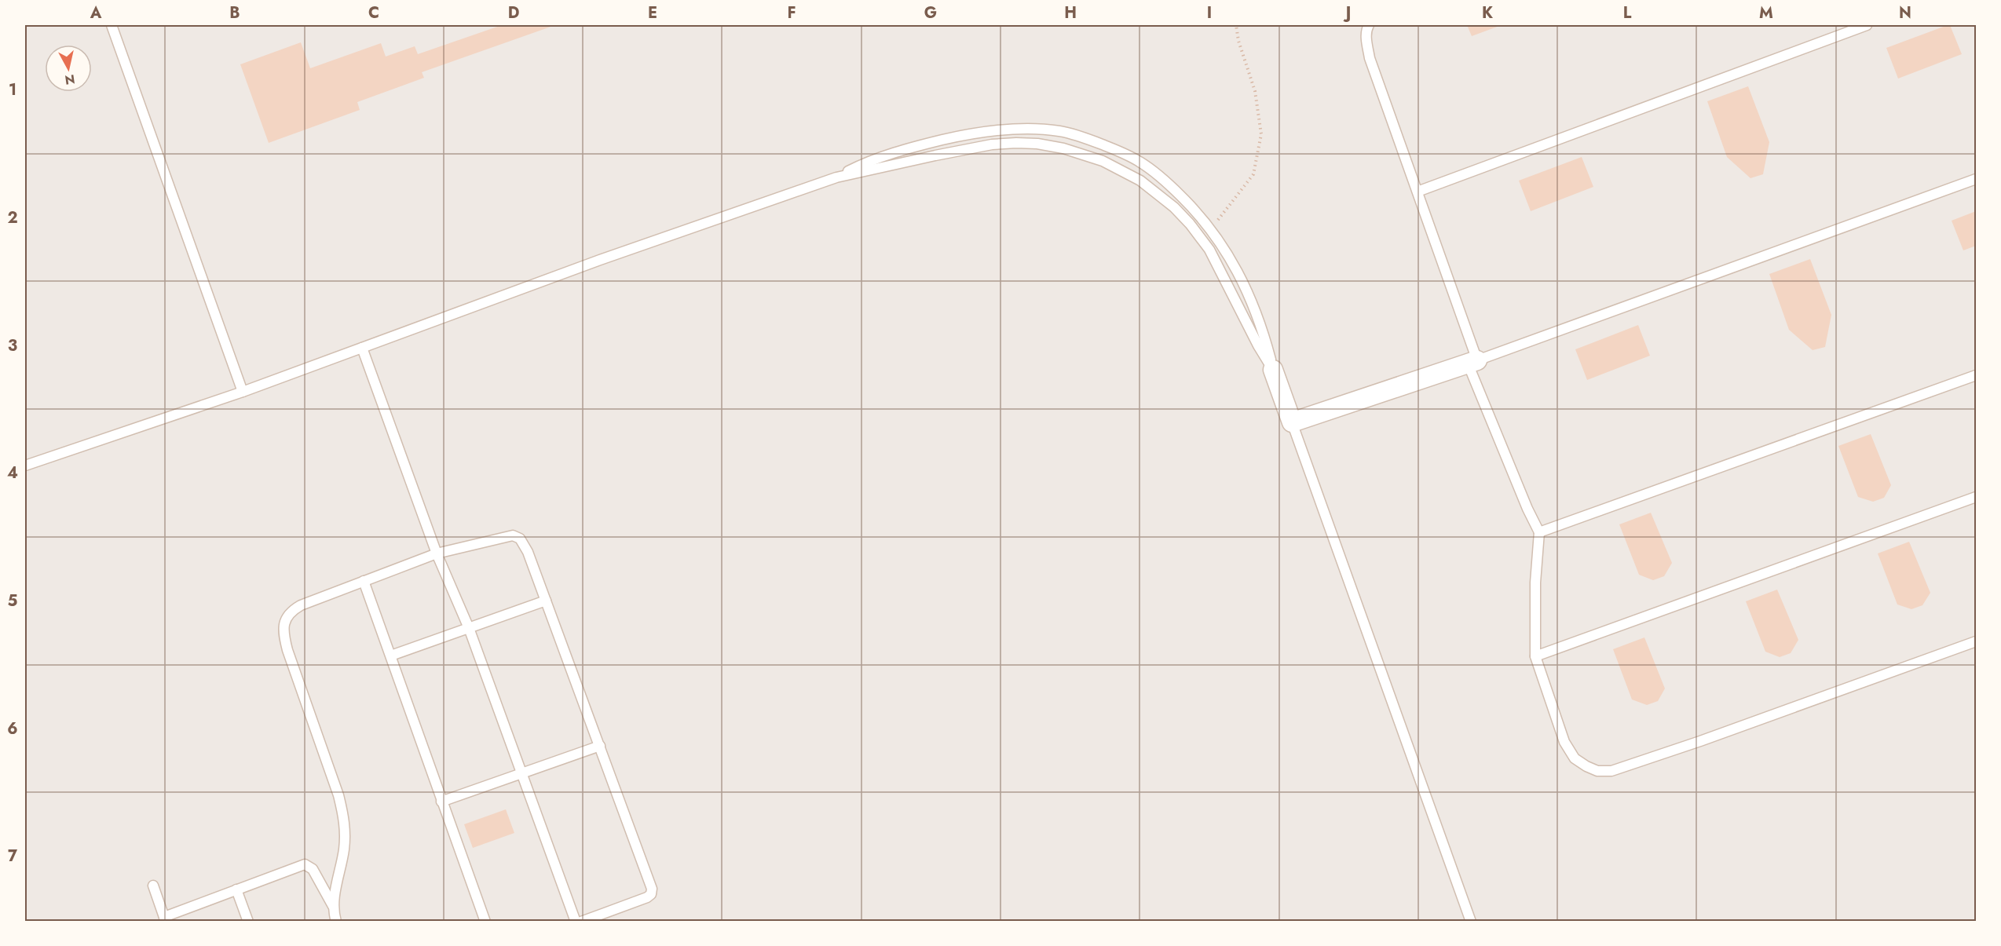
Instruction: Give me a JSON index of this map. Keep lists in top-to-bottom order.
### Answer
{
  "north": "bottom",
  "grid": {
    "columns": [
      "A",
      "B",
      "C",
      "D",
      "E",
      "F",
      "G",
      "H",
      "I",
      "J",
      "K",
      "L",
      "M",
      "N"
    ],
    "rows": [
      "1",
      "2",
      "3",
      "4",
      "5",
      "6",
      "7"
    ]
  }
}
